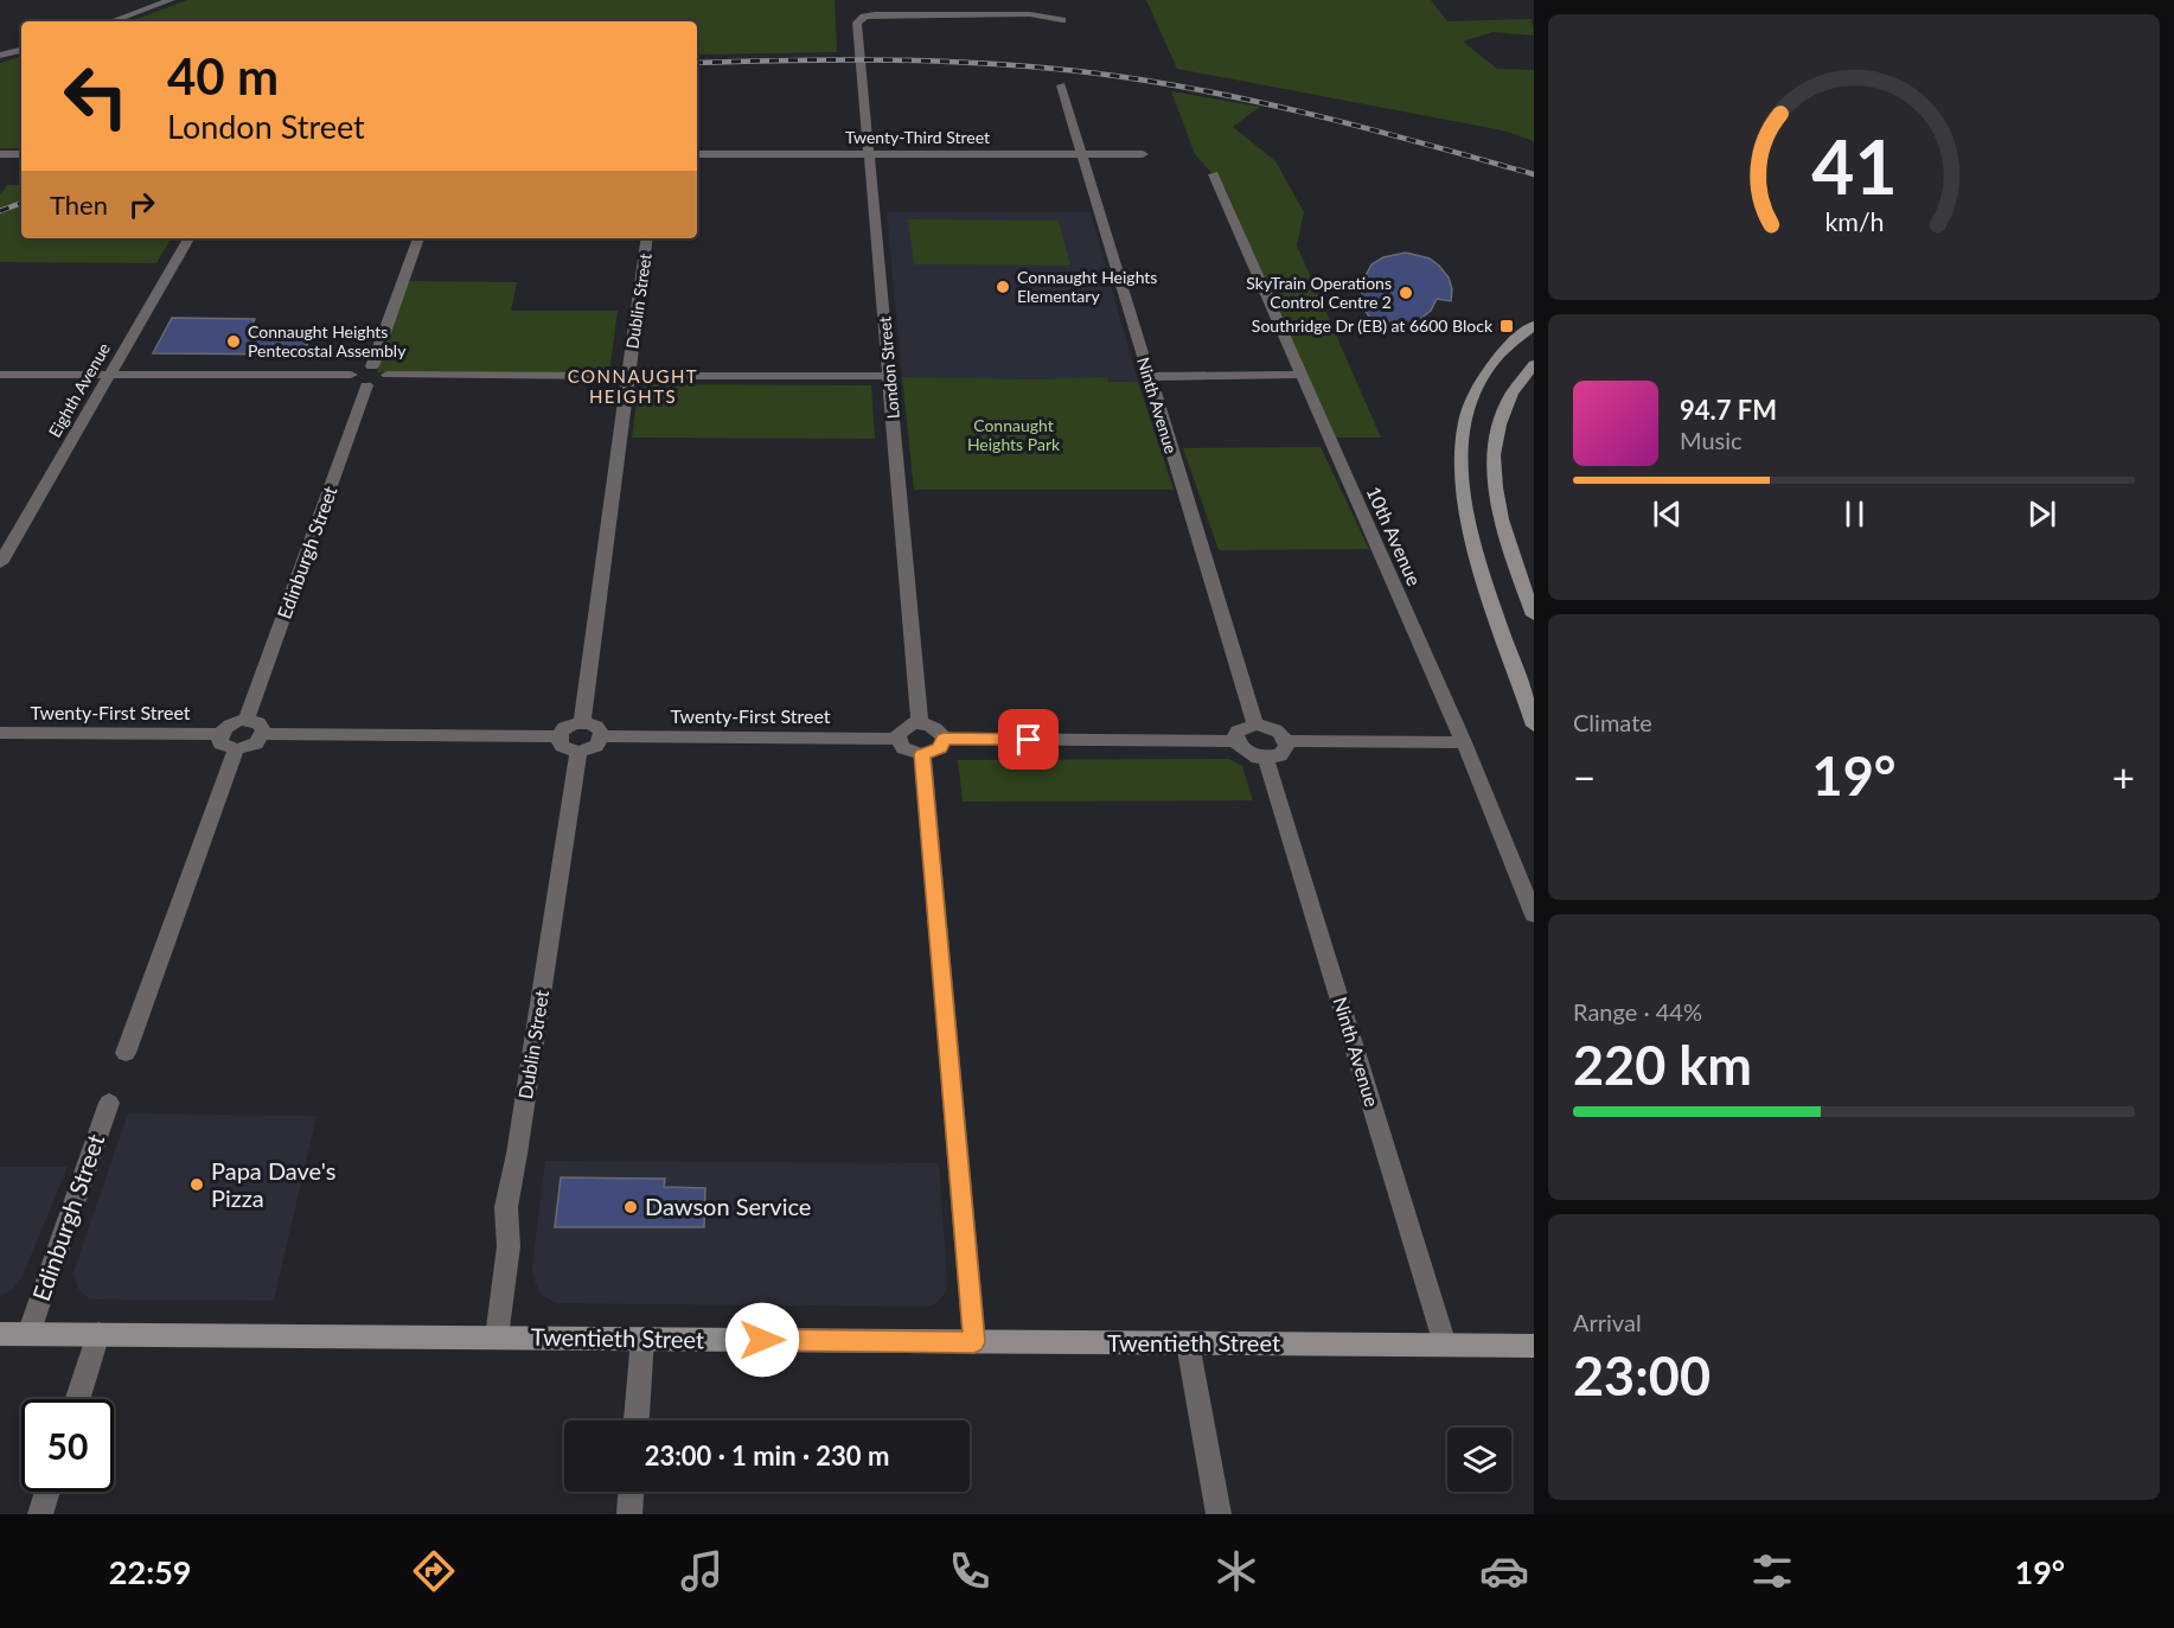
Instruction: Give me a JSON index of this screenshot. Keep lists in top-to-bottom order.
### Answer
{
  "streets": {
    "main road": ["Twentieth Street"],
    "street": [
      "Twenty-Third Street",
      "Dublin Street",
      "London Street",
      "Eighth Avenue",
      "Ninth Avenue",
      "10th Avenue",
      "Edinburgh Street",
      "Twenty-First Street"
    ]
  },
  "crossings": [
    ["Twenty-Third Street", "London Street"],
    ["Twenty-Third Street", "Ninth Avenue"],
    ["Dublin Street", "Twenty-First Street"],
    ["Dublin Street", "Twentieth Street"],
    ["London Street", "Twenty-First Street"],
    ["Ninth Avenue", "Twentieth Street"],
    ["Edinburgh Street", "Twenty-First Street"],
    ["Edinburgh Street", "Twentieth Street"]
  ],
  "districts": ["CONNAUGHT HEIGHTS"],
  "parks": ["Connaught Heights Park"],
  "places": {
    "other": [
      "Connaught Heights Elementary",
      "SkyTrain Operations Control Centre 2",
      "Connaught Heights Pentecostal Assembly",
      "Papa Dave's Pizza",
      "Dawson Service"
    ],
    "transit": ["Southridge Dr (EB) at 6600 Block"]
  },
  "page": {
    "turn": ["40 m", "London Street"],
    "then": "Then",
    "song": ["94.7 FM", "Music"],
    "tile": [
      "Climate",
      ["Range · 44%", "220 km"],
      ["Arrival", "23:00"]
    ],
    "heat": ["−", "19°", "+"],
    "limit": "50",
    "trip": "23:00 · 1 min · 230 m",
    "tabs": ["22:59", "19°"],
    "gauge": ["41", "km/h"]
  }
}
